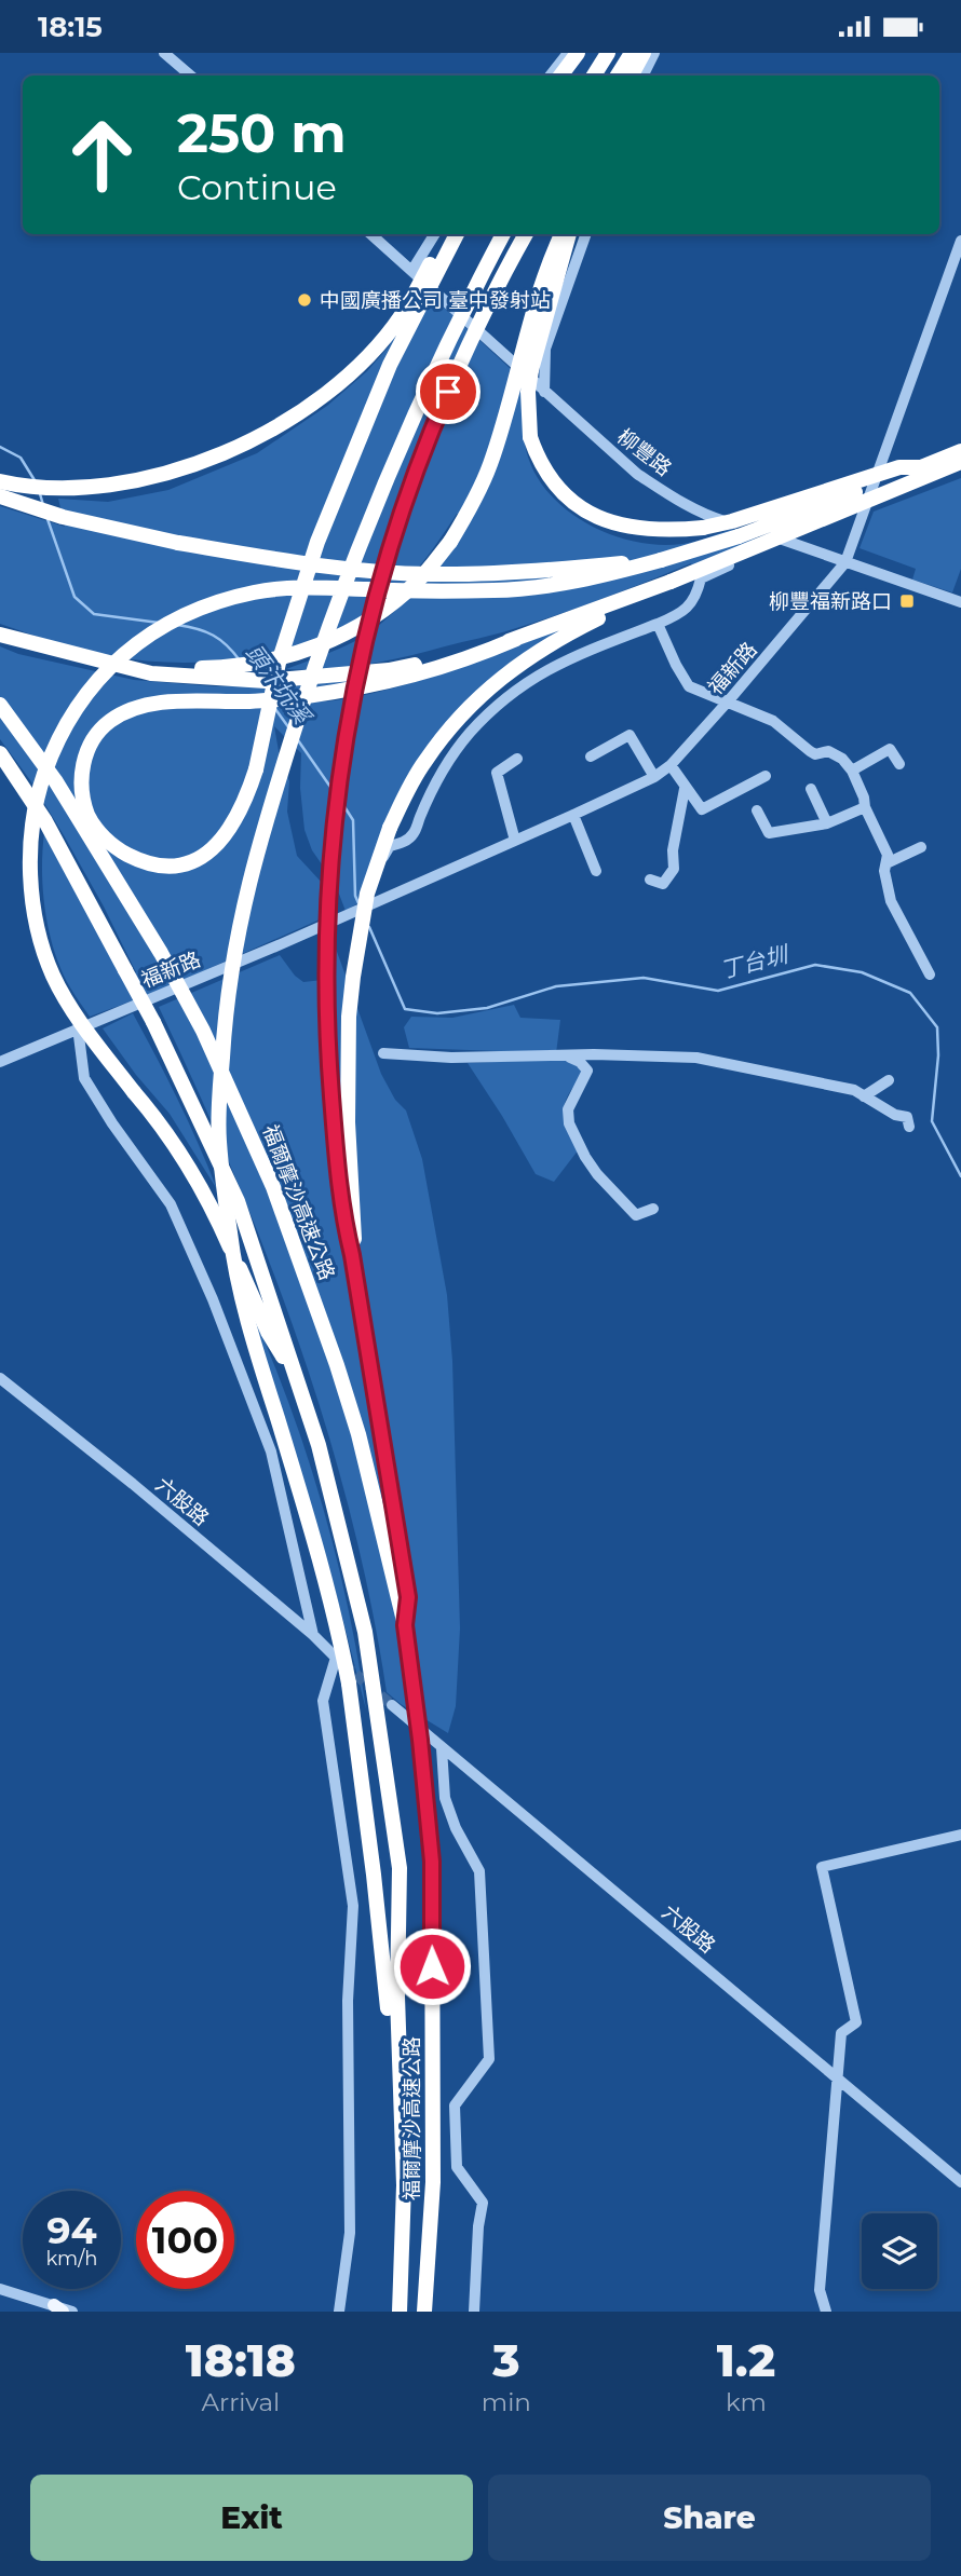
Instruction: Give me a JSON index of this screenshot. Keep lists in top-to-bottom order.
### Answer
{
  "streets": {
    "highway": ["福爾摩沙高速公路"],
    "street": ["柳豐路", "福新路", "六股路"]
  },
  "crossings": [
    ["柳豐路", "福新路"]
  ],
  "water": ["頭汴坑溪", "丁台圳"],
  "places": {
    "other": ["中國廣播公司 臺中發射站"],
    "transit": ["柳豐福新路口"]
  },
  "page": {
    "status": "18:15",
    "turn": ["250 m", "Continue"],
    "speed": "94 km/h",
    "limit": "100",
    "eta": [
      "18:18",
      "Arrival",
      "3",
      "min",
      "1.2",
      "km"
    ],
    "buttons": ["Exit", "Share"]
  }
}
